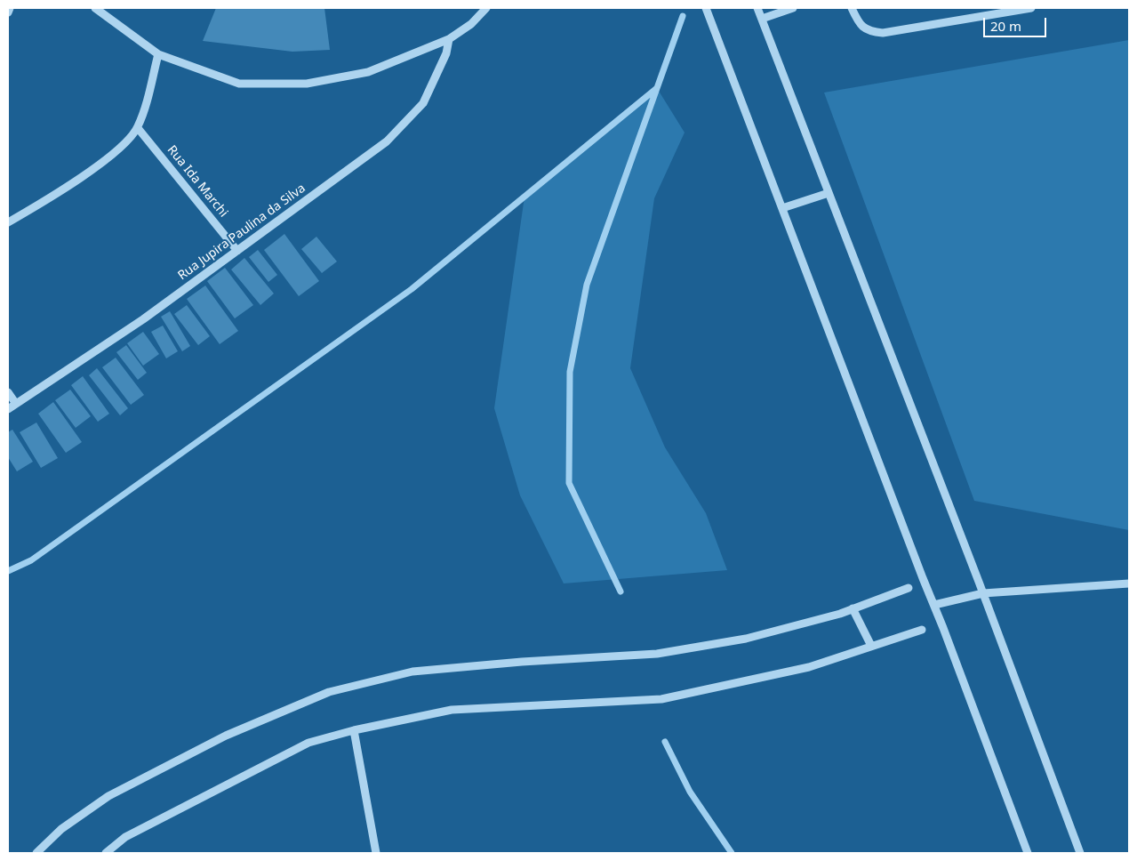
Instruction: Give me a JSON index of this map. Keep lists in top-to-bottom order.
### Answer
{
  "streets": {
    "street": ["Rua Ida Marchi", "Rua Jupira Paulina da Silva"]
  },
  "crossings": [
    ["Rua Ida Marchi", "Rua Jupira Paulina da Silva"]
  ],
  "scale_bar": "20 m"
}
